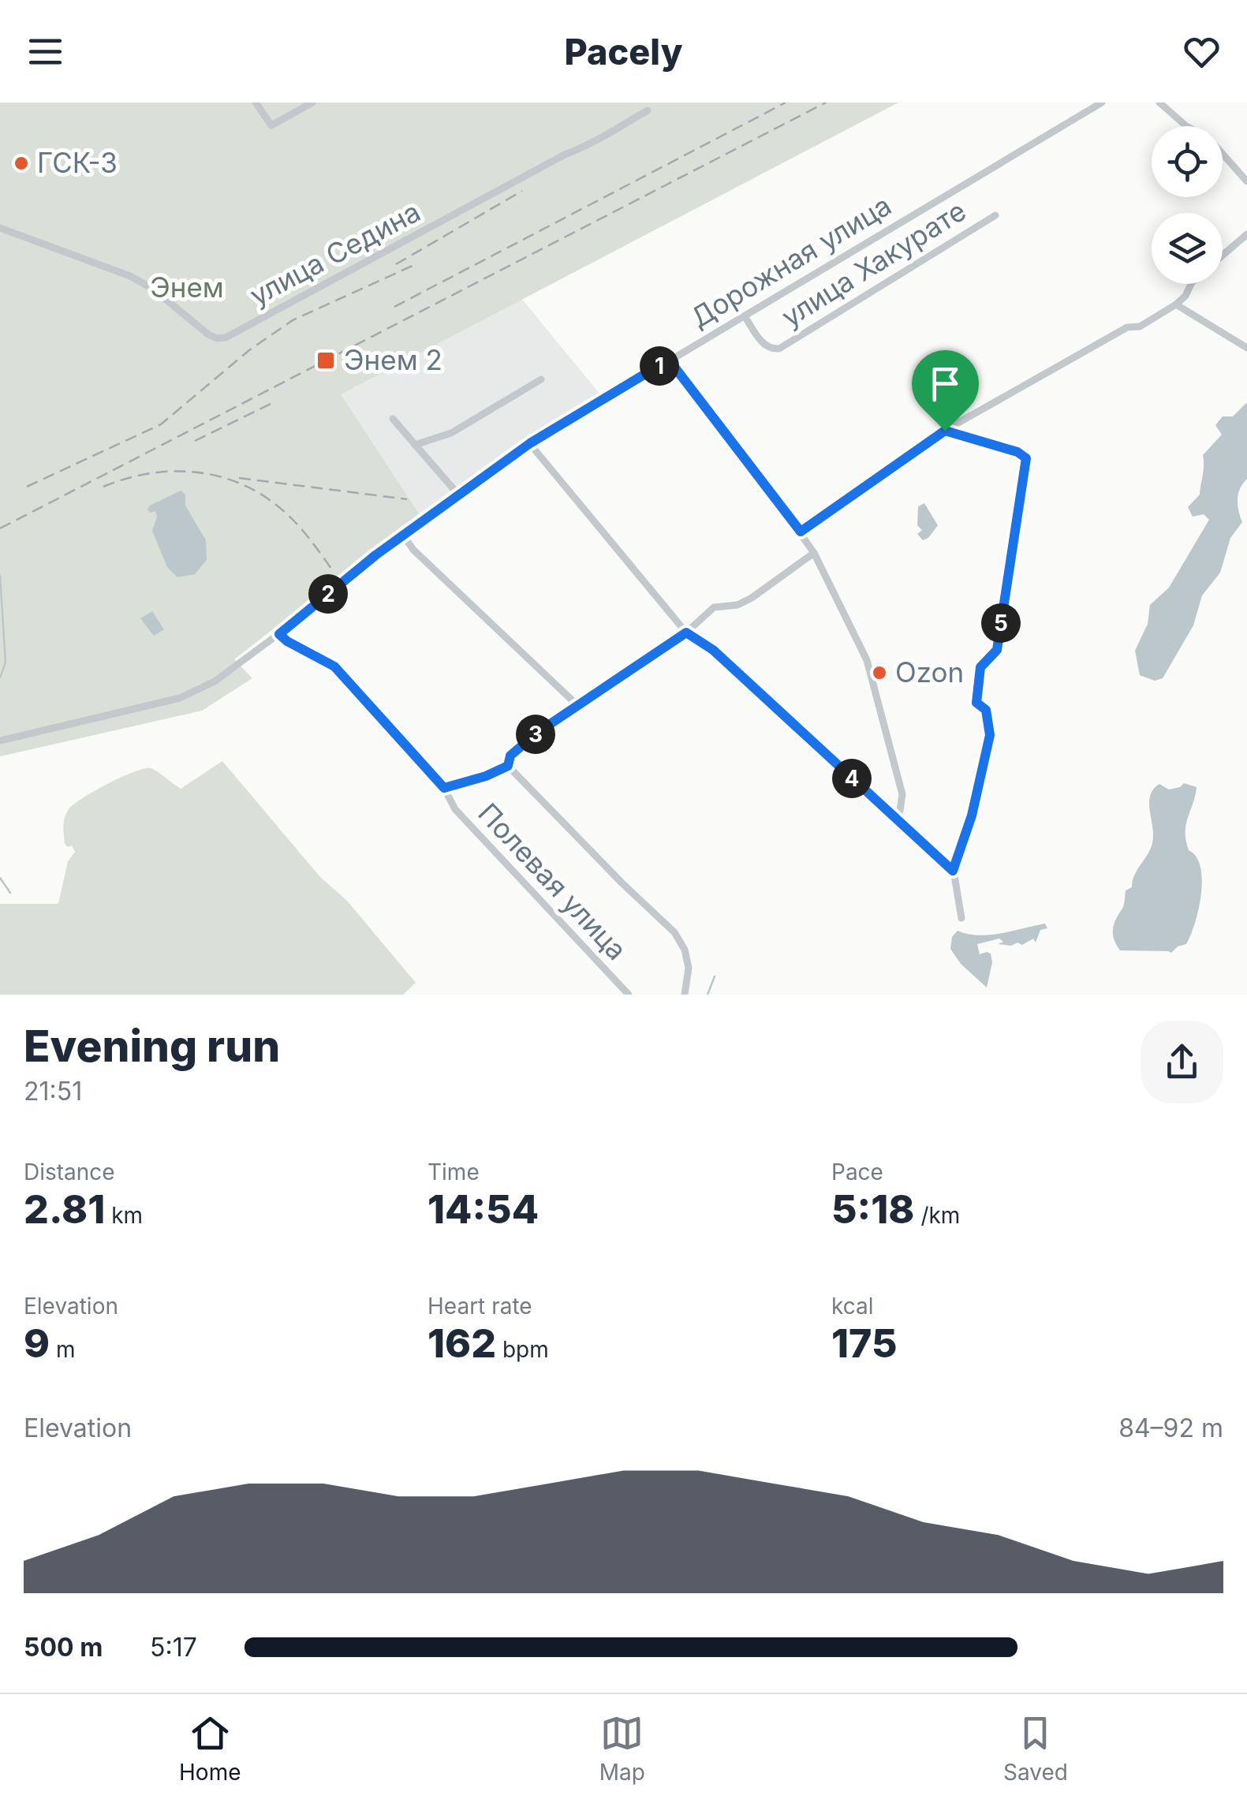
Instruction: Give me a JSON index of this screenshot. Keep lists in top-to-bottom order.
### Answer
{
  "streets": {
    "street": [
      "улица Седина",
      "Дорожная улица",
      "улица Хакурате",
      "Полевая улица"
    ]
  },
  "crossings": [
    ["Дорожная улица", "улица Хакурате"],
    ["Дорожная улица", "Полевая улица"]
  ],
  "parks": ["Энем"],
  "places": {
    "other": ["ГСК-3", "Ozon"],
    "transit": ["Энем 2"]
  },
  "page": {
    "header": "Pacely",
    "pins": [
      "1",
      "2",
      "5",
      "3",
      "4"
    ],
    "heading": ["Evening run", "21:51"],
    "stats": [
      ["Distance", "2.81 km"],
      ["Time", "14:54"],
      ["Pace", "5:18 /km"],
      ["Elevation", "9 m"],
      ["Heart rate", "162 bpm"],
      ["kcal", "175"]
    ],
    "chart": ["Elevation", "84–92 m"],
    "list": [
      {
        "name": "500 m",
        "note": "5:17"
      }
    ],
    "tabs": ["Home", "Map", "Saved"]
  }
}
